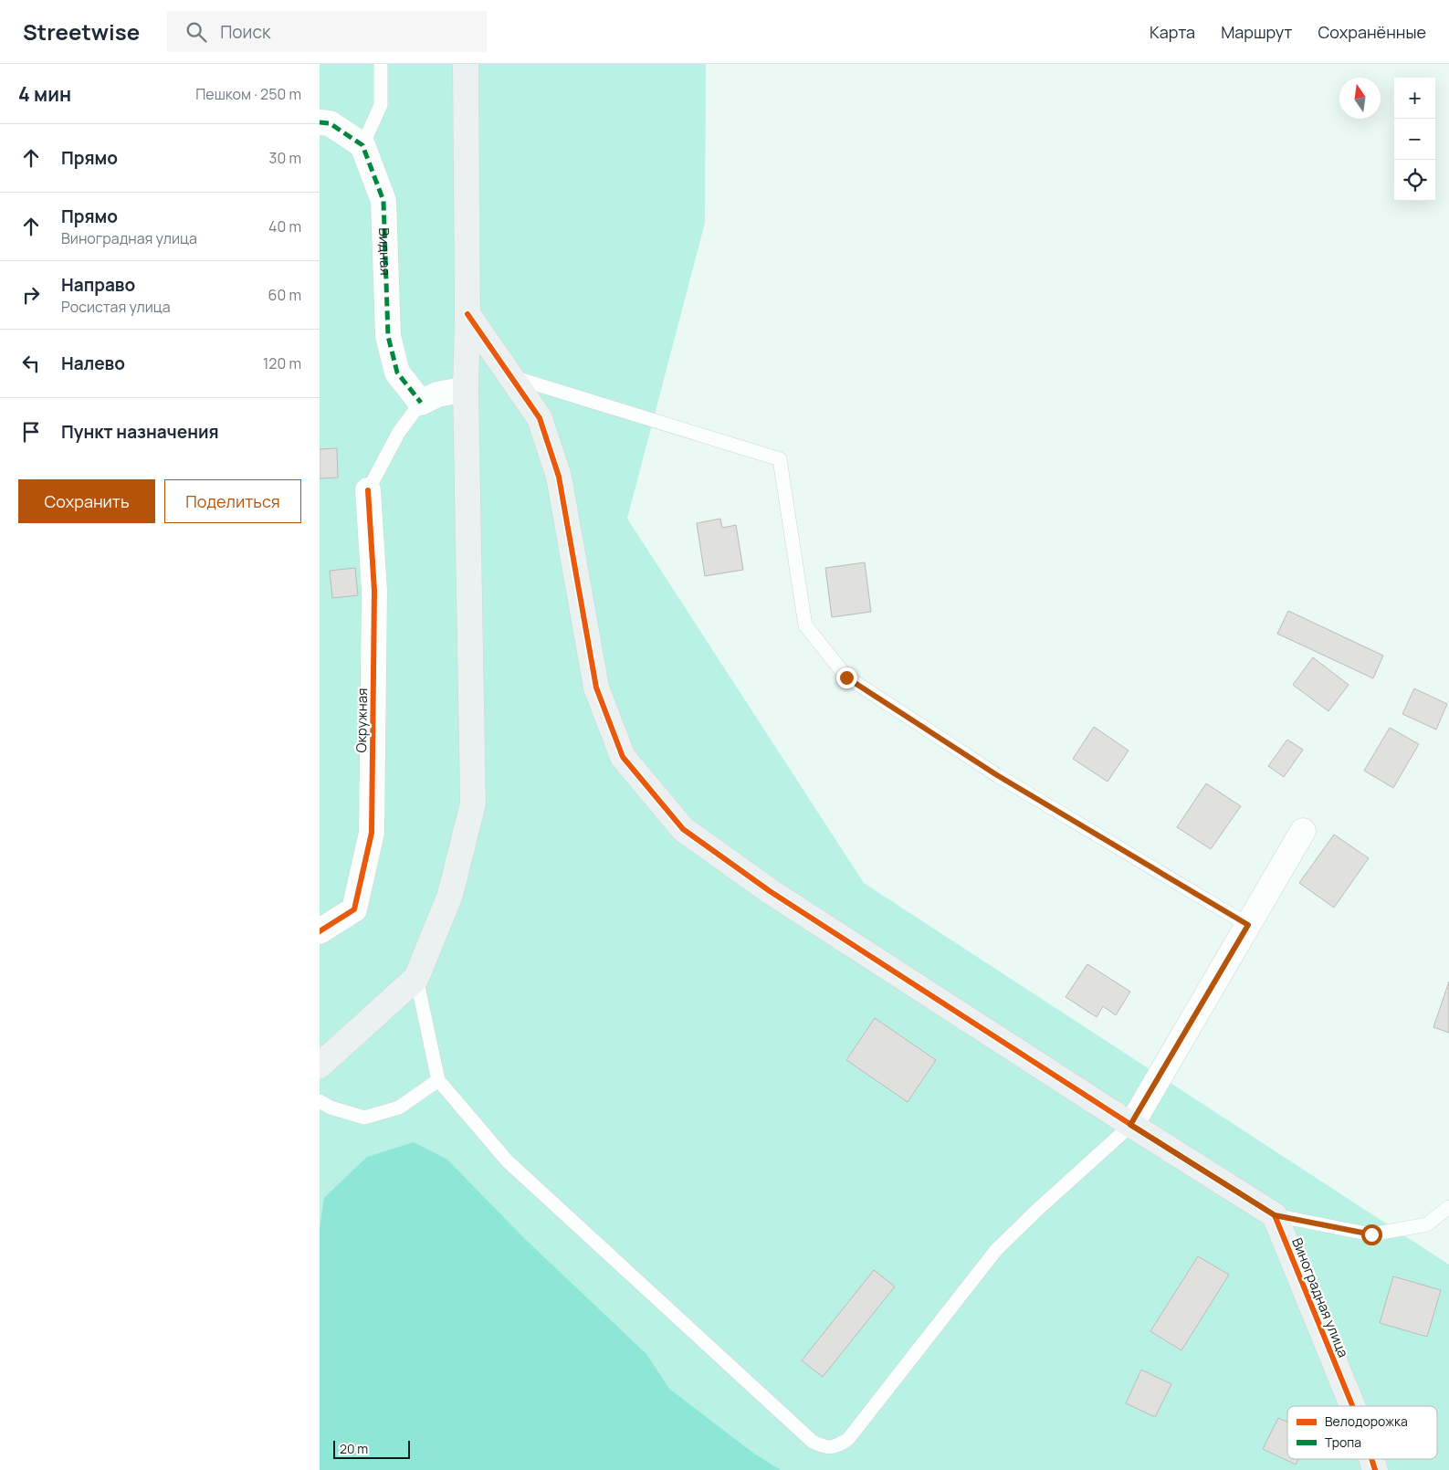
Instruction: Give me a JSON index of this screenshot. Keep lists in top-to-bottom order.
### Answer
{
  "streets": {
    "street": ["Видная", "Окружная", "Виноградная улица"]
  },
  "legend": ["Велодорожка", "Тропа"],
  "scale_bar": "20 m",
  "north": "top",
  "page": {
    "header": "Streetwise",
    "search": "Поиск",
    "nav": ["Карта", "Маршрут", "Сохранённые"],
    "heading": ["4 мин", "Пешком · 250 m"],
    "map_buttons": ["+", "−"],
    "list": [
      ["Прямо", "30 m"],
      ["Прямо", "Виноградная улица", "40 m"],
      ["Направо", "Росистая улица", "60 m"],
      ["Налево", "120 m"],
      "Пункт назначения"
    ],
    "buttons": ["Сохранить", "Поделиться"],
    "scale": "20 m"
  }
}
